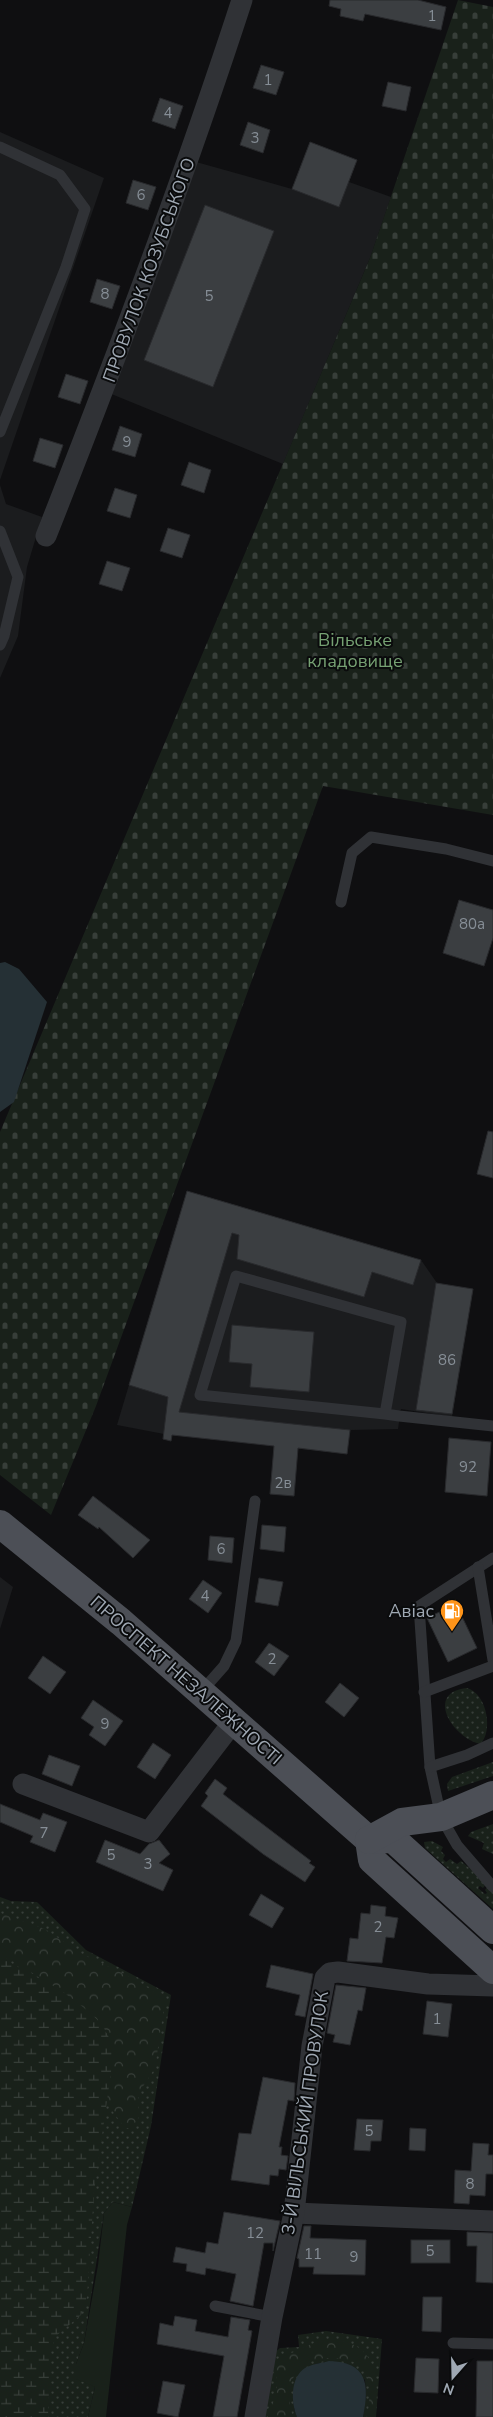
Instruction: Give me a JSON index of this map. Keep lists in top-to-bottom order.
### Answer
{
  "streets": {
    "main road": ["ПРОСПЕКТ НЕЗАЛЕЖНОСТІ"],
    "street": ["ПРОВУЛОК КОЗУБСЬКОГО", "3-Й ВІЛЬСЬКИЙ ПРОВУЛОК"]
  },
  "parks": ["Вільське кладовище"],
  "places": {
    "fuel station": ["Авіас"]
  },
  "house_numbers": [
    "1",
    "1",
    "4",
    "3",
    "6",
    "8",
    "5",
    "9",
    "80а",
    "86",
    "92",
    "2в",
    "6",
    "4",
    "2",
    "9",
    "7",
    "5",
    "3",
    "2",
    "1",
    "5",
    "8",
    "12",
    "5",
    "11",
    "9"
  ],
  "north": "bottom"
}
